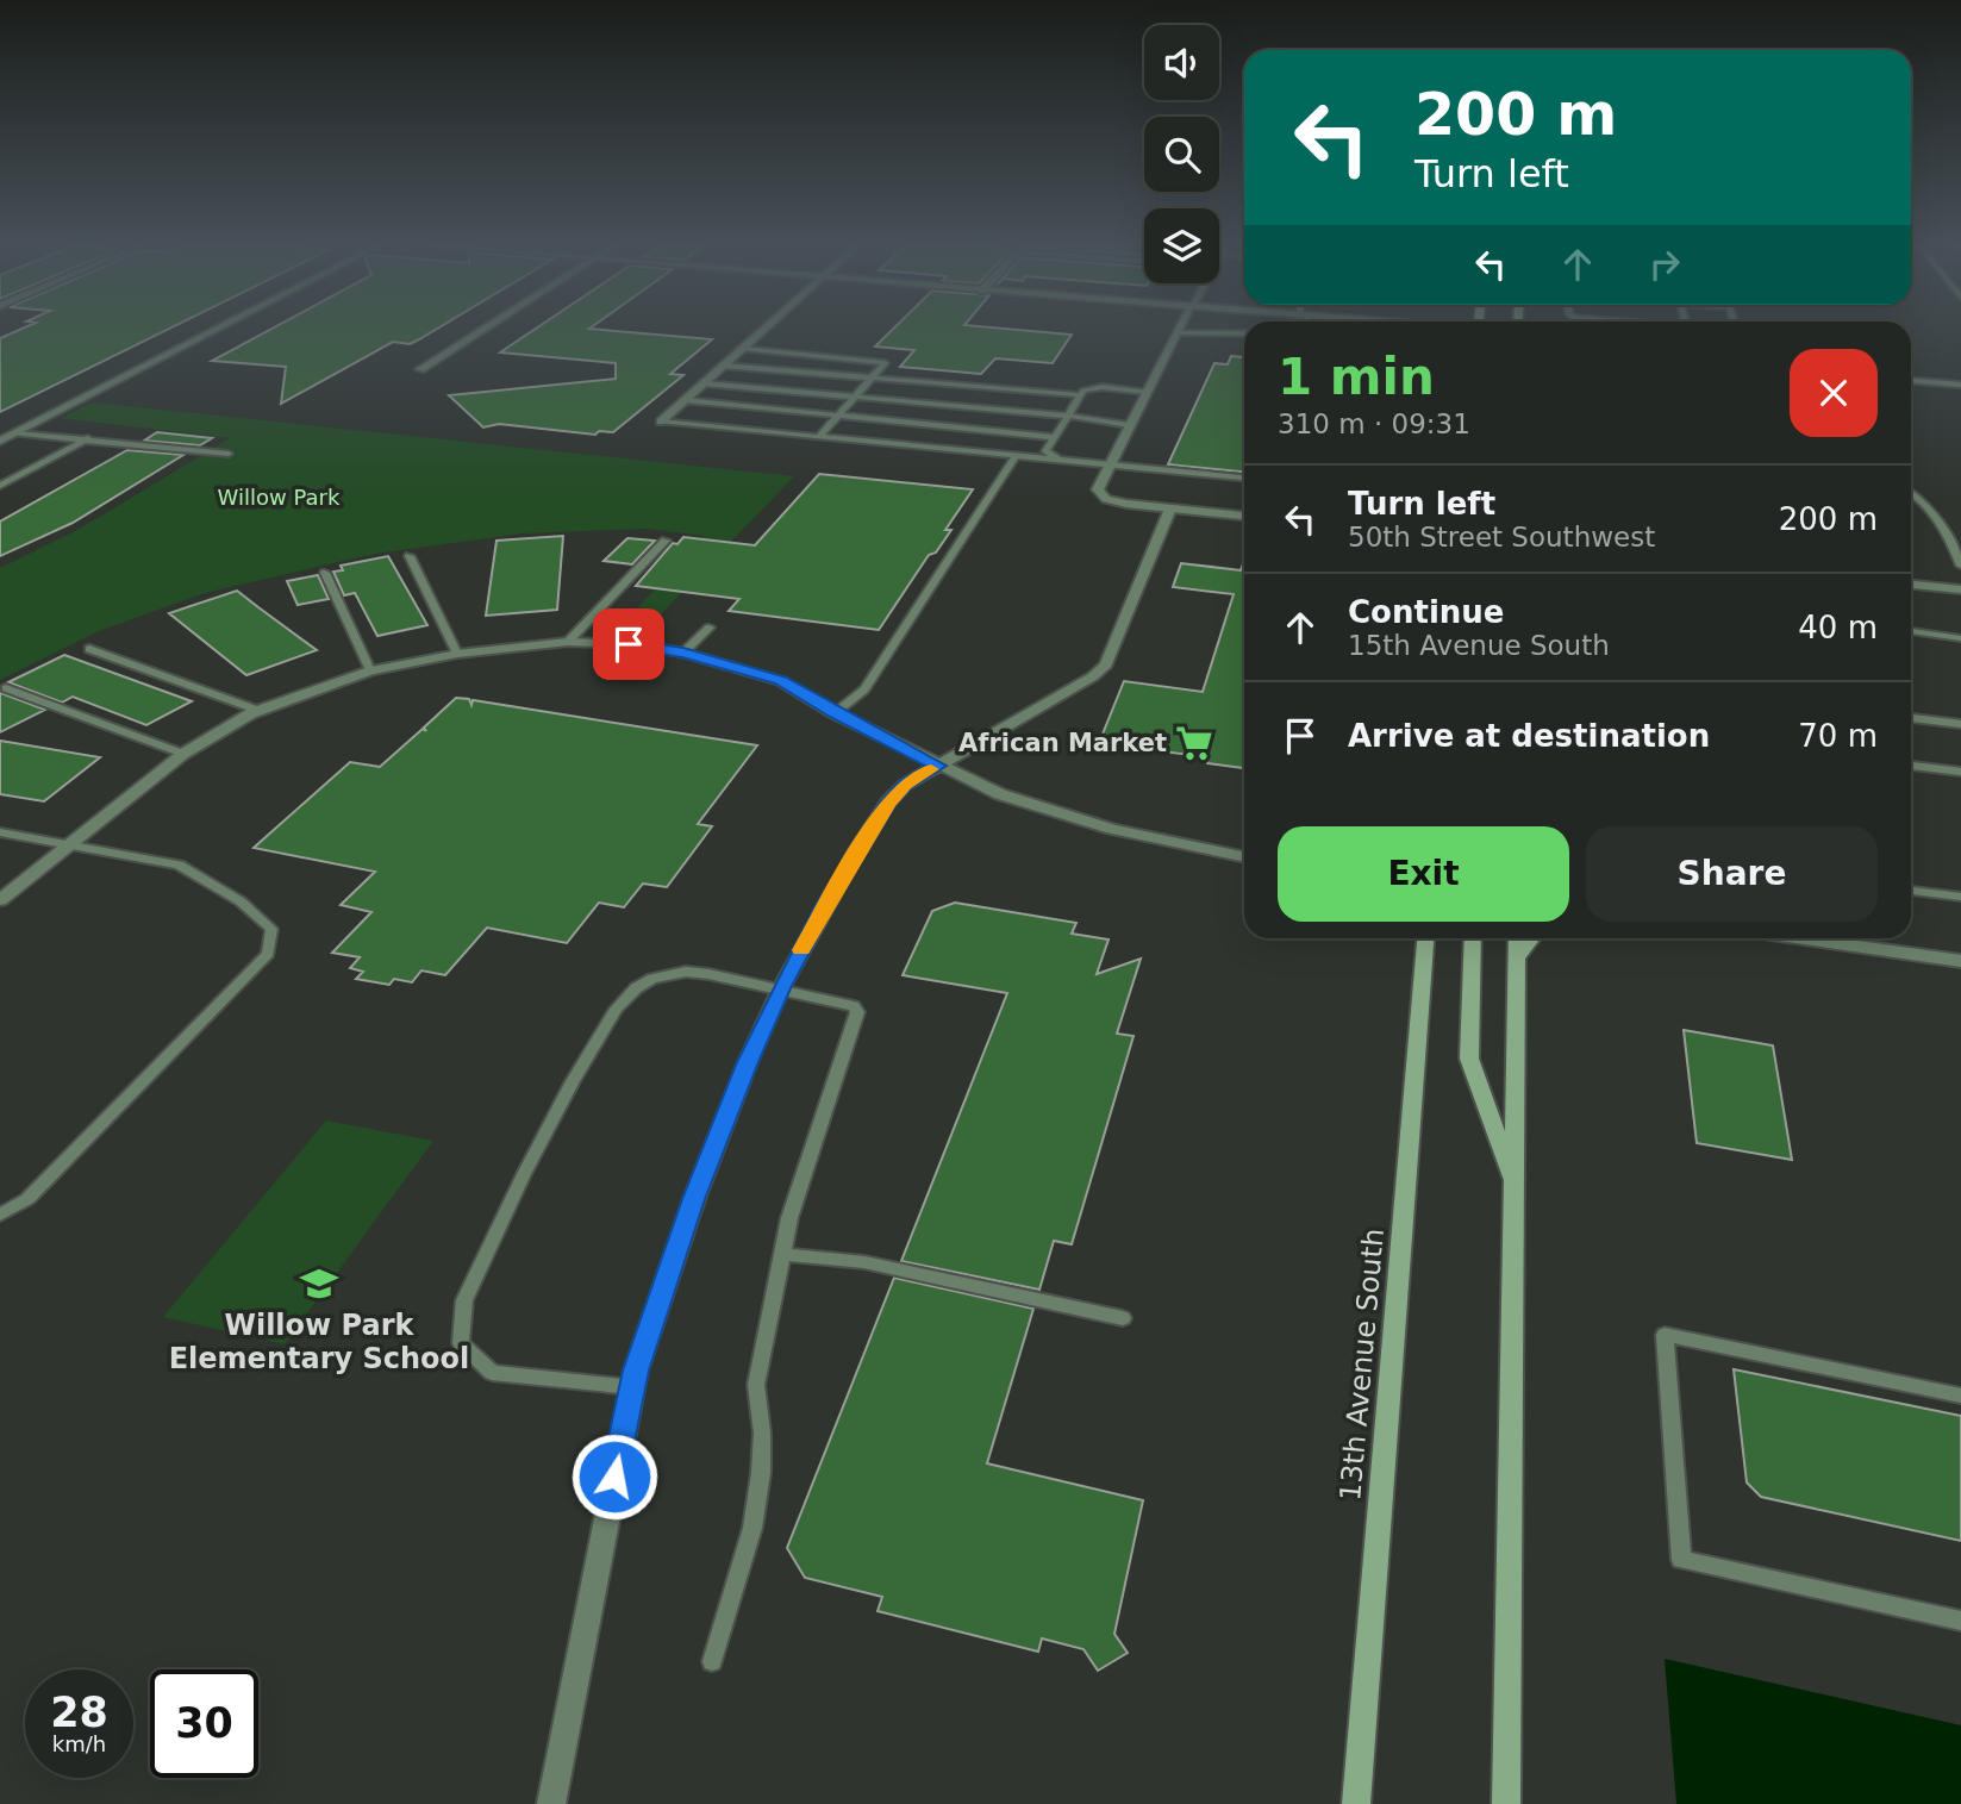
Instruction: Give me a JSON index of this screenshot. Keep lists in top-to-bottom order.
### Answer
{
  "streets": {
    "main road": ["13th Avenue South"]
  },
  "parks": ["Willow Park"],
  "places": {
    "supermarket": ["African Market"],
    "school or university": ["Willow Park Elementary School"]
  },
  "page": {
    "turn": ["200 m", "Turn left"],
    "heading": ["1 min", "310 m · 09:31"],
    "list": [
      {
        "name": "Turn left",
        "note": "50th Street Southwest",
        "value": "200 m"
      },
      {
        "name": "Continue",
        "note": "15th Avenue South",
        "value": "40 m"
      },
      {
        "name": "Arrive at destination",
        "value": "70 m"
      }
    ],
    "buttons": ["Exit", "Share"],
    "speed": "28 km/h",
    "limit": "30"
  }
}
